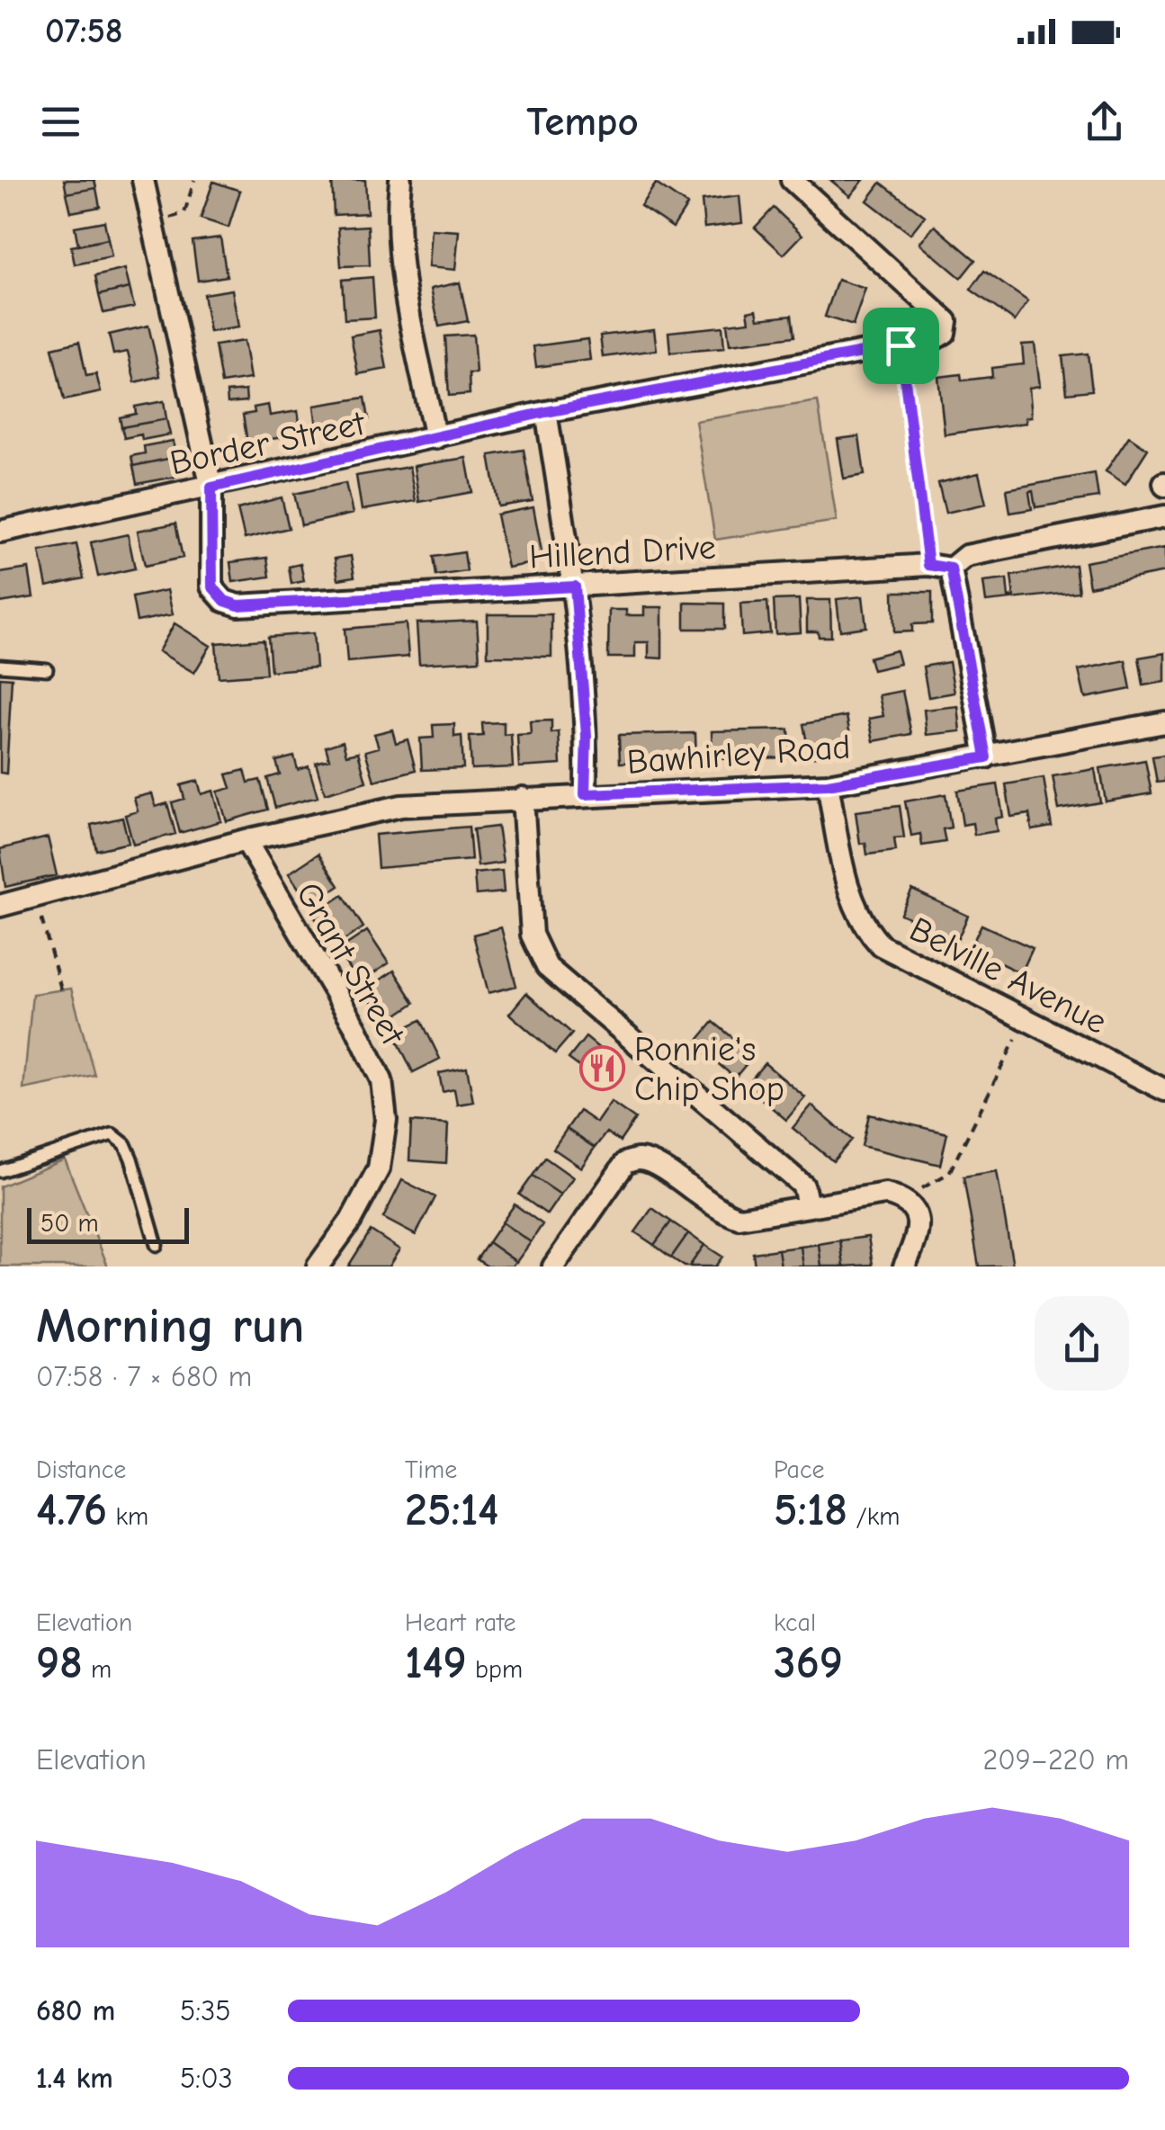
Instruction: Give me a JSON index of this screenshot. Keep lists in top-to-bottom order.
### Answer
{
  "streets": {
    "street": [
      "Border Street",
      "Hillend Drive",
      "Bawhirley Road",
      "Grant Street",
      "Belville Avenue"
    ]
  },
  "crossings": [
    ["Border Street", "Hillend Drive"],
    ["Bawhirley Road", "Grant Street"],
    ["Bawhirley Road", "Belville Avenue"]
  ],
  "places": {
    "restaurant": ["Ronnie's Chip Shop"]
  },
  "scale_bar": "50 m",
  "page": {
    "status": "07:58",
    "header": "Tempo",
    "scale": "50 m",
    "heading": ["Morning run", "07:58 · 7 × 680 m"],
    "stats": [
      ["Distance", "4.76 km"],
      ["Time", "25:14"],
      ["Pace", "5:18 /km"],
      ["Elevation", "98 m"],
      ["Heart rate", "149 bpm"],
      ["kcal", "369"]
    ],
    "chart": ["Elevation", "209–220 m"],
    "list": [
      {
        "name": "680 m",
        "note": "5:35"
      },
      {
        "name": "1.4 km",
        "note": "5:03"
      }
    ]
  }
}
